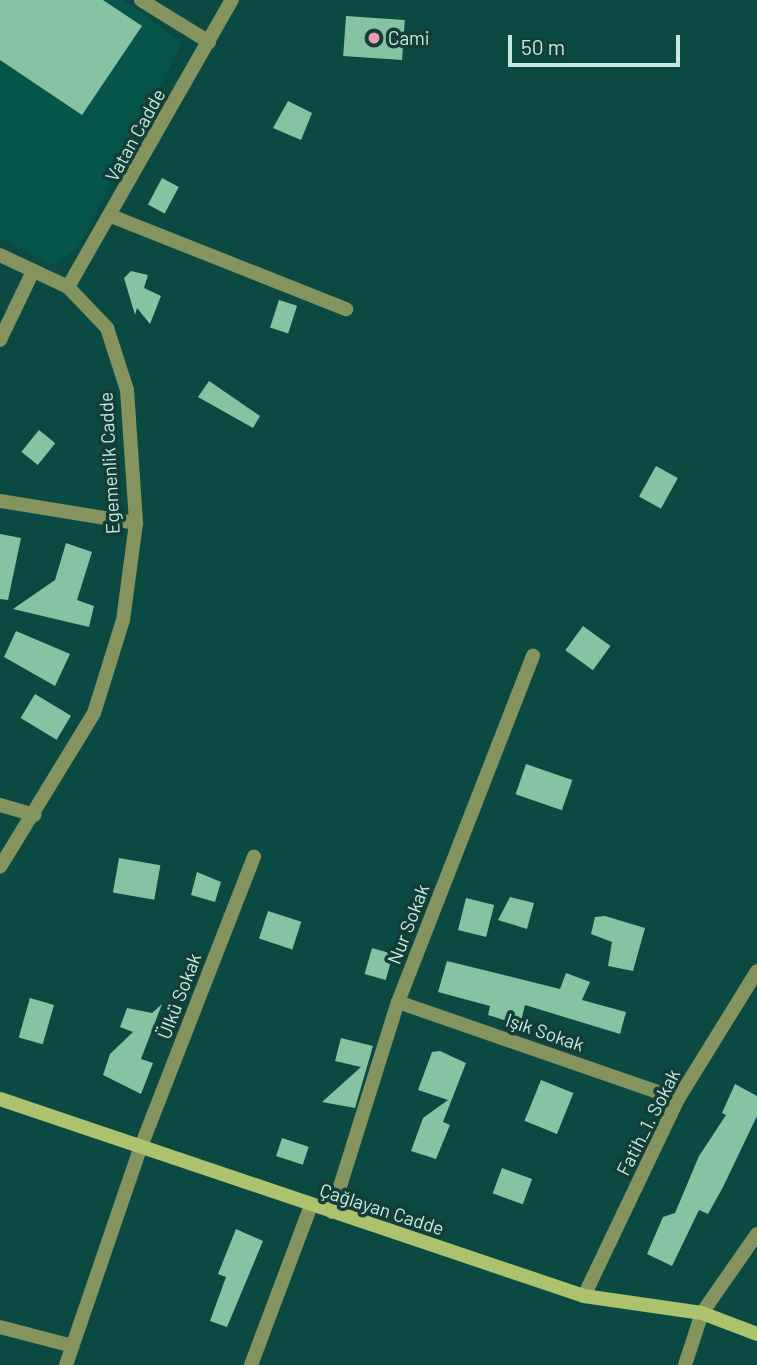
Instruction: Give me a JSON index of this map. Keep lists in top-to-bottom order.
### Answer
{
  "streets": {
    "street": [
      "Vatan Cadde",
      "Egemenlik Cadde",
      "Nur Sokak",
      "Ülkü Sokak",
      "Işık Sokak",
      "Fatih_1. Sokak",
      "Çağlayan Cadde"
    ]
  },
  "crossings": [
    ["Vatan Cadde", "Egemenlik Cadde"],
    ["Nur Sokak", "Işık Sokak"],
    ["Nur Sokak", "Çağlayan Cadde"],
    ["Ülkü Sokak", "Çağlayan Cadde"],
    ["Işık Sokak", "Fatih_1. Sokak"],
    ["Fatih_1. Sokak", "Çağlayan Cadde"]
  ],
  "places": ["Cami"],
  "scale_bar": "50 m"
}
